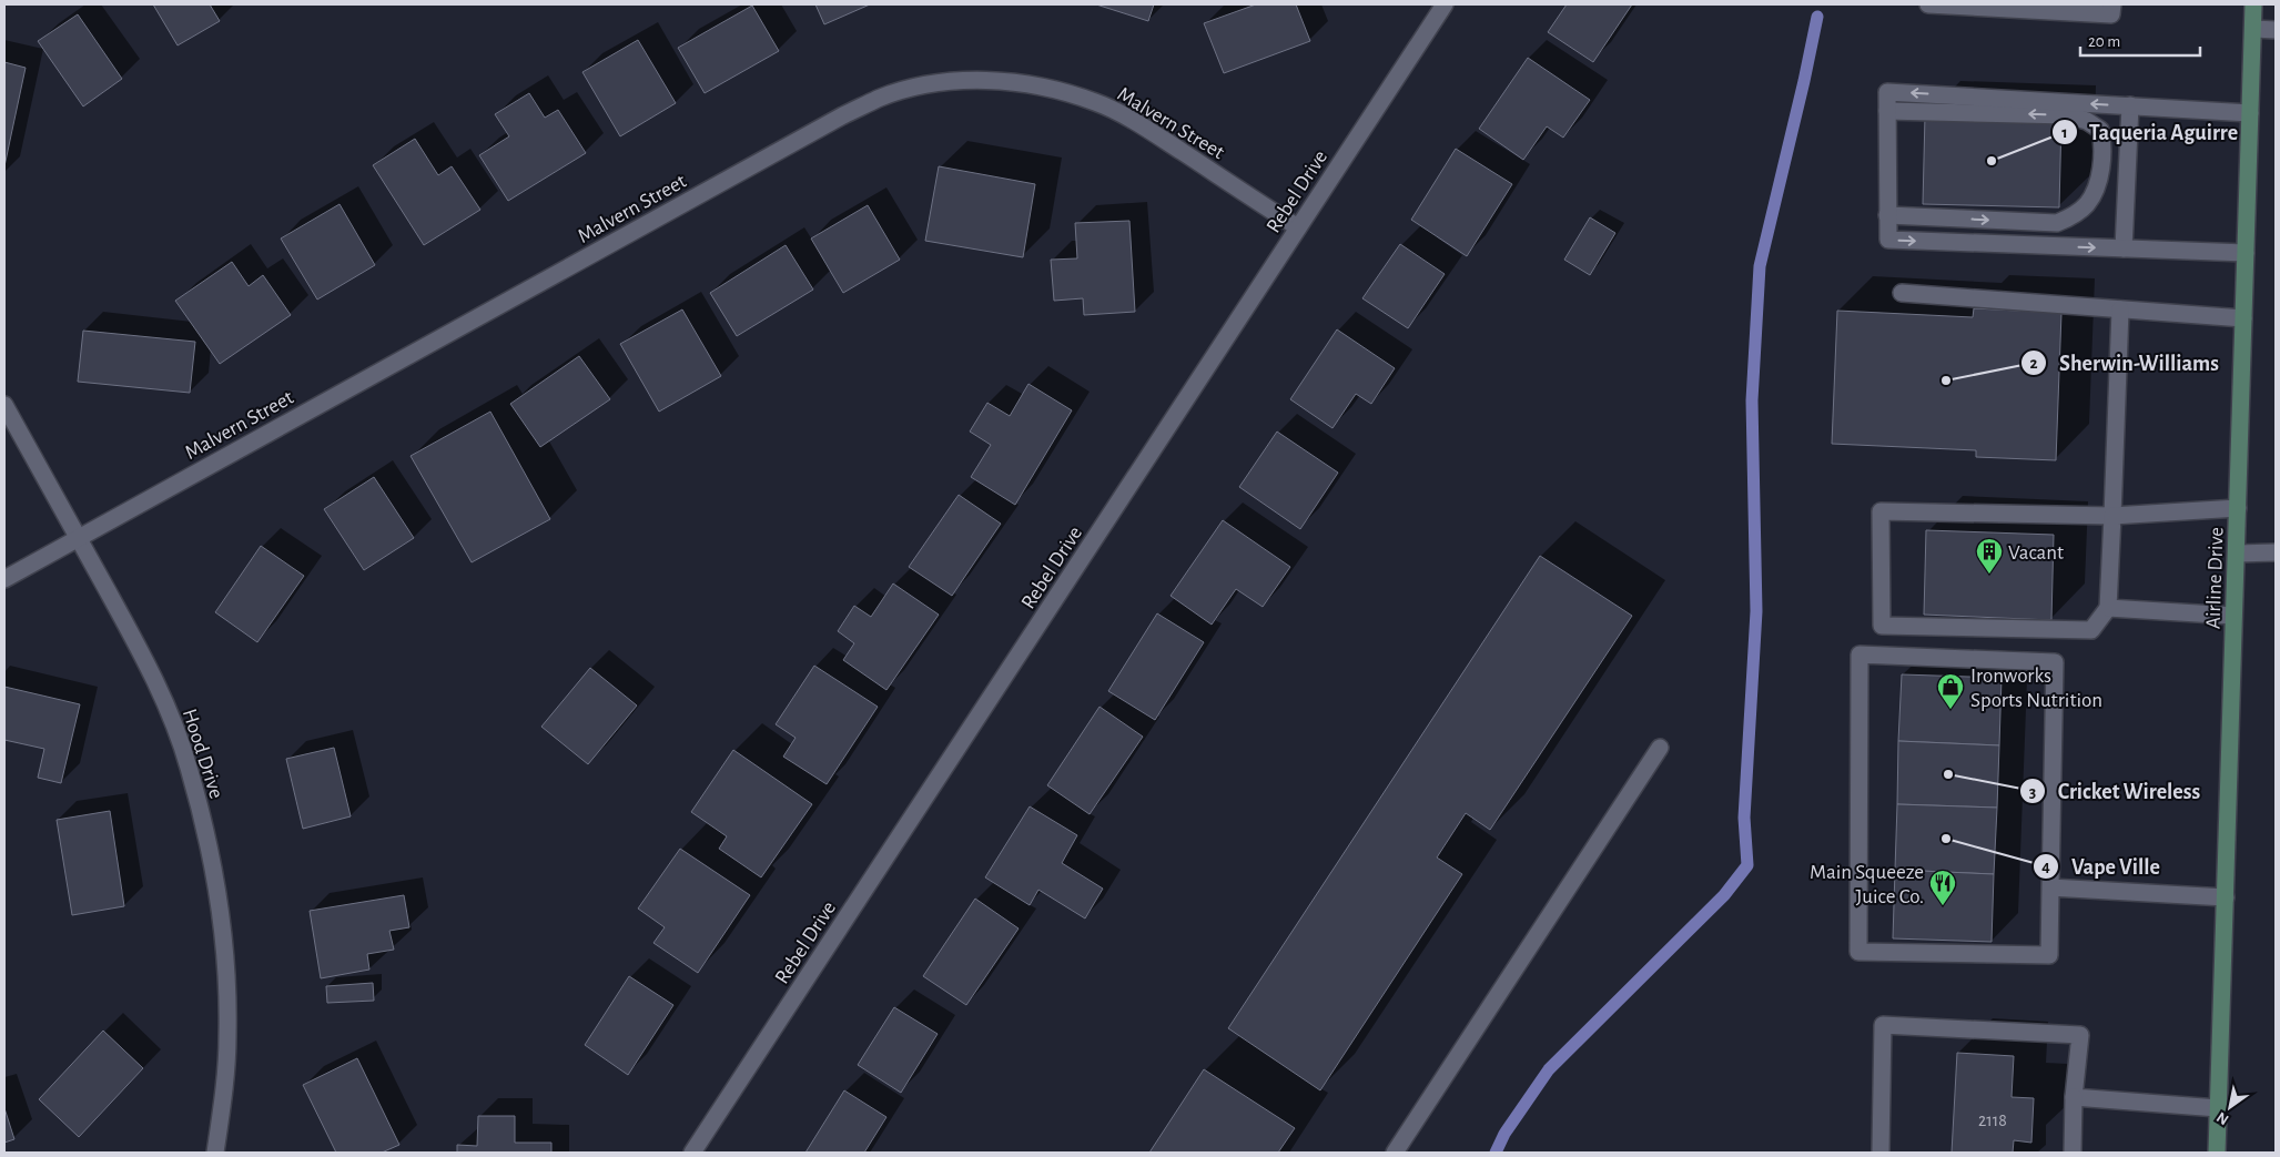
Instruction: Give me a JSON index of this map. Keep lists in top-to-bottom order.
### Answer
{
  "streets": {
    "main road": ["Airline Drive"],
    "street": ["Malvern Street", "Rebel Drive", "Hood Drive"]
  },
  "crossings": [
    ["Malvern Street", "Rebel Drive"],
    ["Malvern Street", "Hood Drive"]
  ],
  "places": {
    "other": [
      "Taqueria Aguirre",
      "Sherwin-Williams",
      "Cricket Wireless",
      "Vape Ville"
    ],
    "building": ["Vacant"],
    "shop": ["Ironworks Sports Nutrition"],
    "restaurant": ["Main Squeeze Juice Co."]
  },
  "house_numbers": ["2118"],
  "scale_bar": "20 m",
  "north": "bottom left"
}
